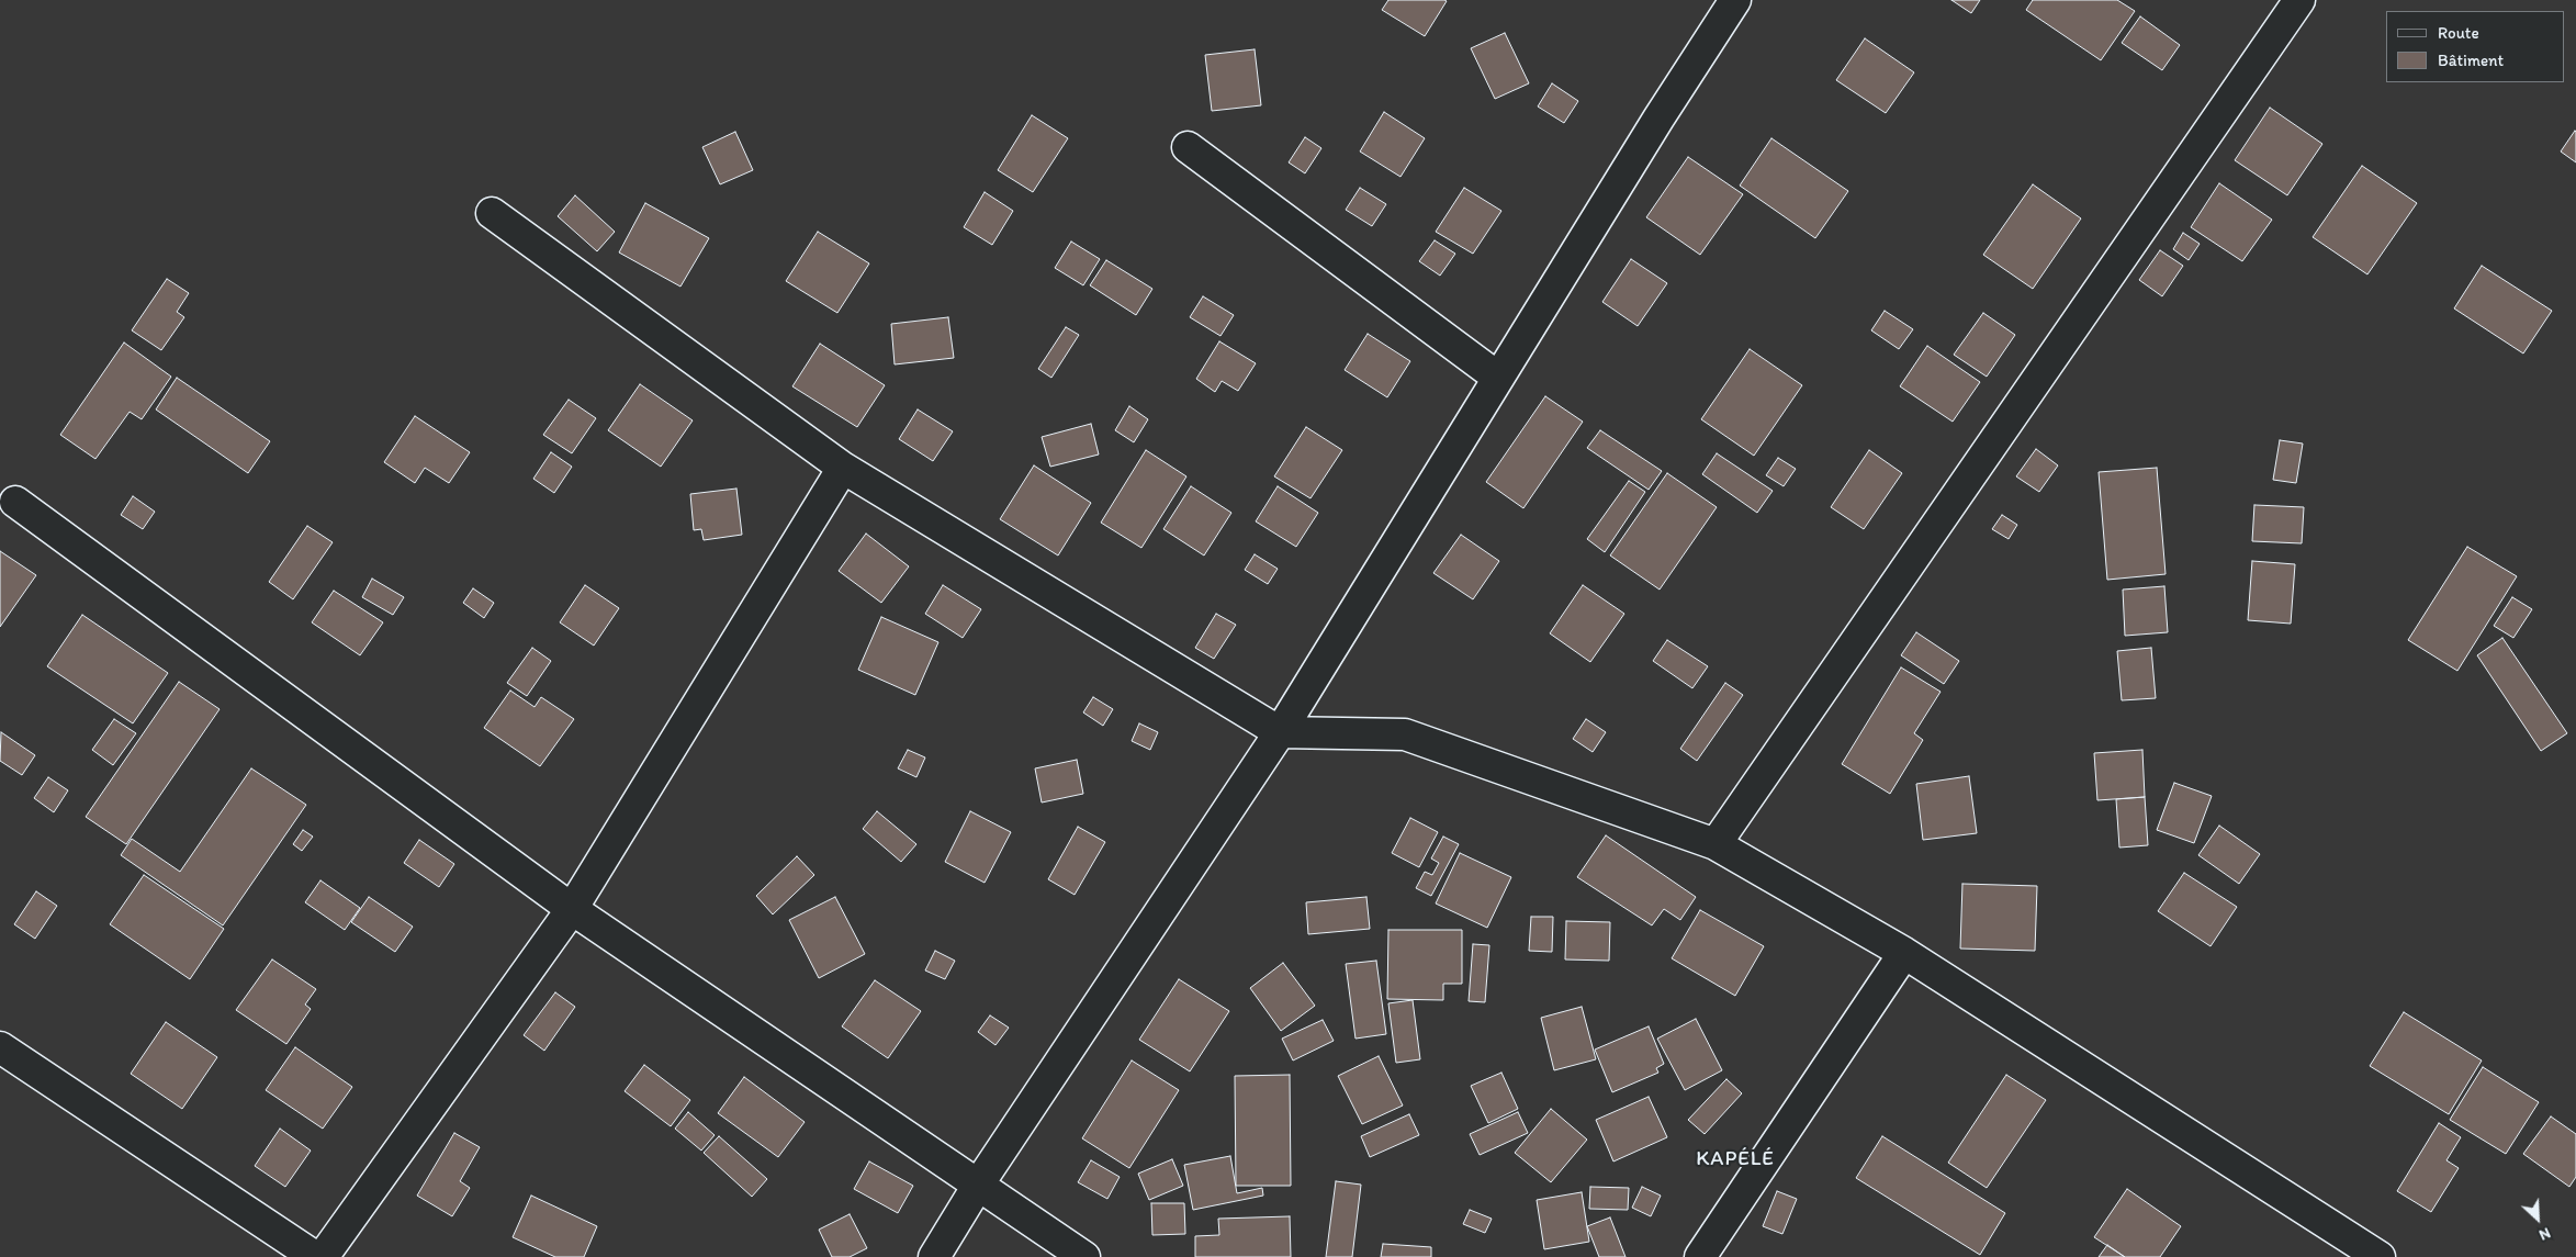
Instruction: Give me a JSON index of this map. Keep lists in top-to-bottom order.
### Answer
{
  "districts": ["KAPÉLÉ"],
  "legend": ["Route", "Bâtiment"],
  "north": "bottom right"
}
